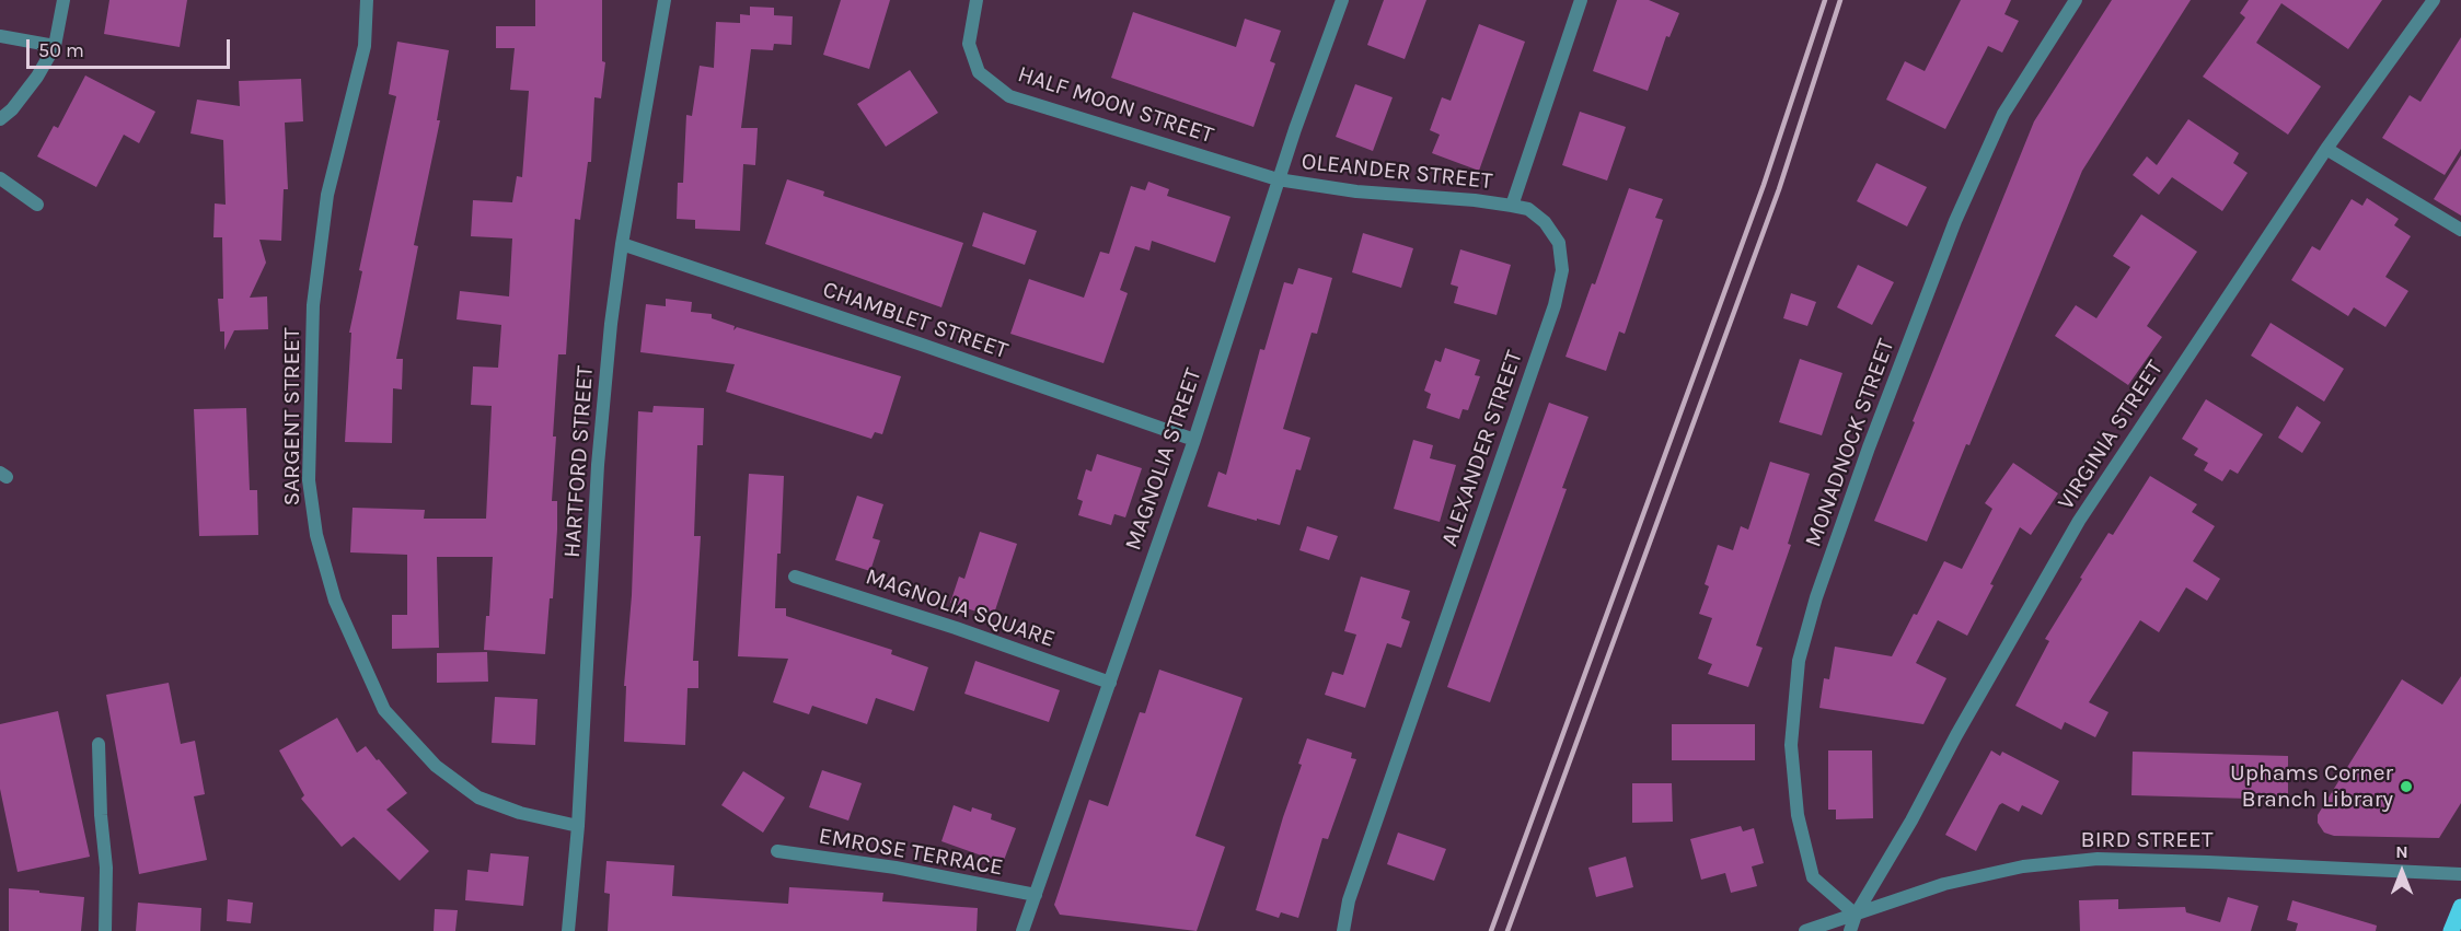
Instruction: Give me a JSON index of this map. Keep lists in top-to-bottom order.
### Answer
{
  "streets": {
    "street": [
      "HALF MOON STREET",
      "OLEANDER STREET",
      "CHAMBLET STREET",
      "SARGENT STREET",
      "VIRGINIA STREET",
      "MONADNOCK STREET",
      "ALEXANDER STREET",
      "MAGNOLIA STREET",
      "HARTFORD STREET",
      "MAGNOLIA SQUARE",
      "BIRD STREET",
      "EMROSE TERRACE"
    ]
  },
  "crossings": [
    ["HALF MOON STREET", "OLEANDER STREET"],
    ["HALF MOON STREET", "MAGNOLIA STREET"],
    ["OLEANDER STREET", "ALEXANDER STREET"],
    ["OLEANDER STREET", "MAGNOLIA STREET"],
    ["CHAMBLET STREET", "MAGNOLIA STREET"],
    ["CHAMBLET STREET", "HARTFORD STREET"],
    ["SARGENT STREET", "HARTFORD STREET"],
    ["VIRGINIA STREET", "MONADNOCK STREET"],
    ["VIRGINIA STREET", "BIRD STREET"],
    ["MONADNOCK STREET", "BIRD STREET"],
    ["MAGNOLIA STREET", "MAGNOLIA SQUARE"],
    ["MAGNOLIA STREET", "EMROSE TERRACE"]
  ],
  "places": ["Uphams Corner Branch Library"],
  "scale_bar": "50 m",
  "north": "top"
}
